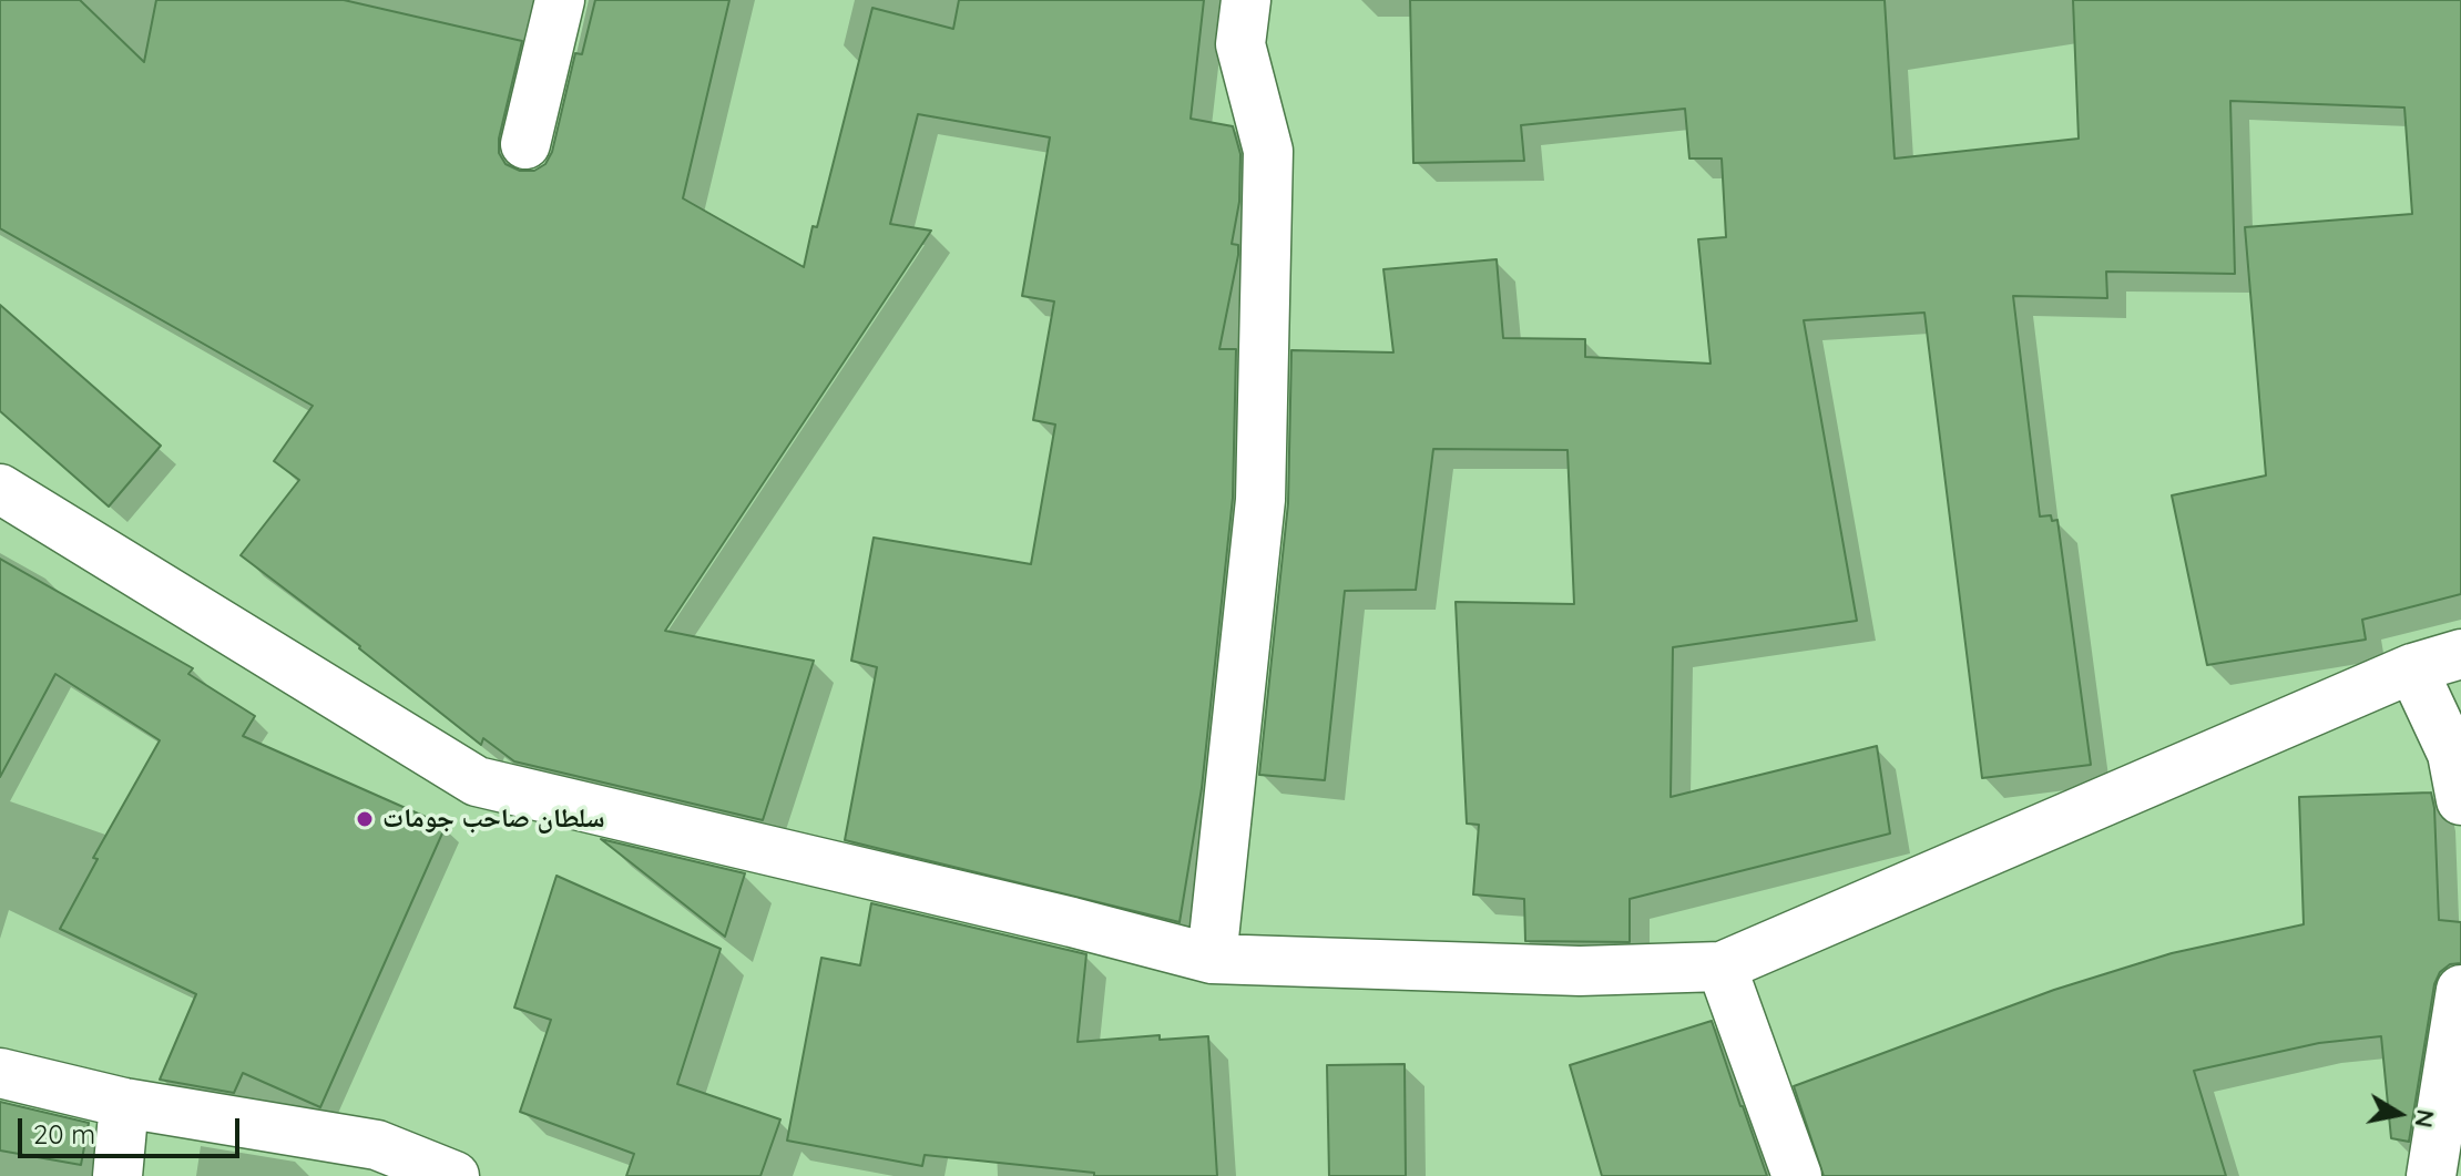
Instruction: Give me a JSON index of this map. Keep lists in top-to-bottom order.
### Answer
{
  "places": ["سلطان صاحب جومات"],
  "scale_bar": "20 m",
  "north": "right"
}
